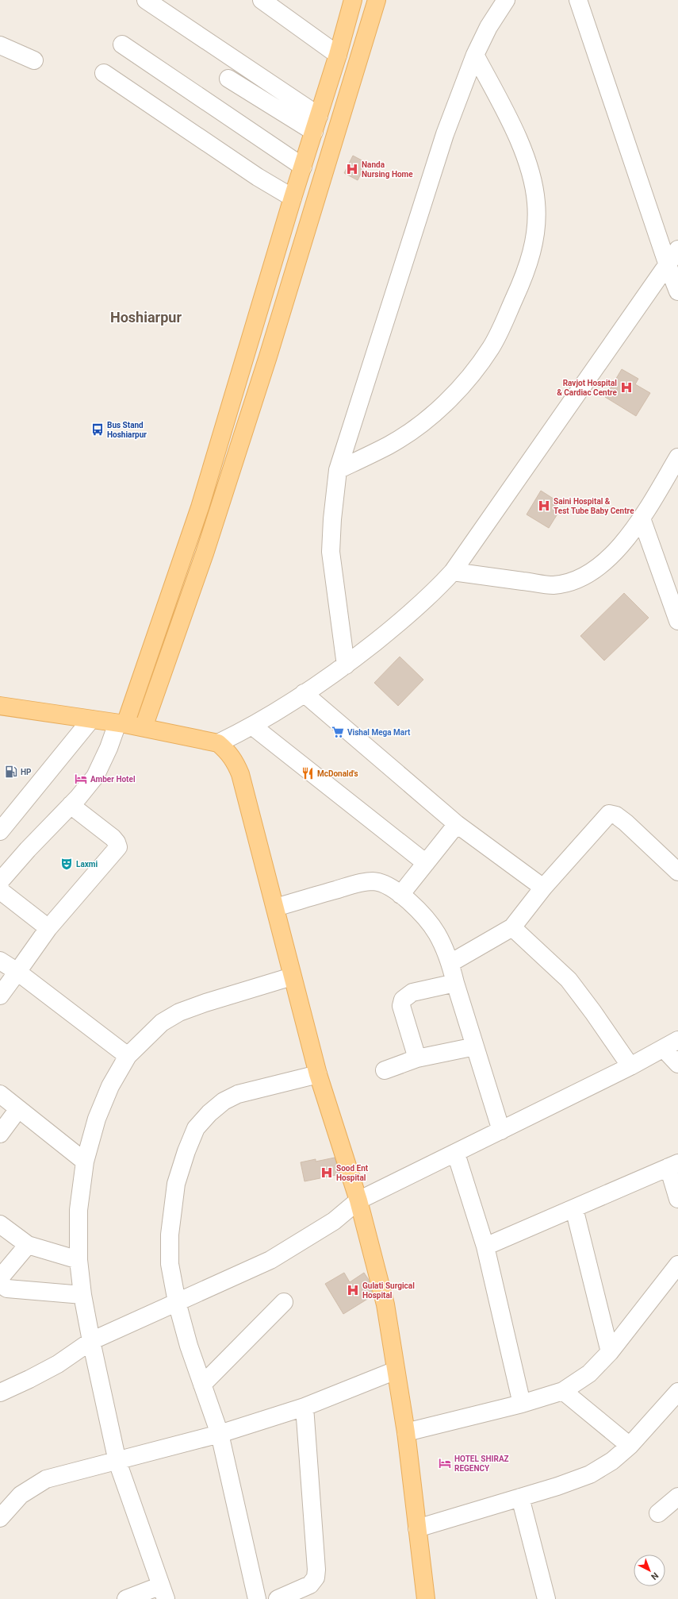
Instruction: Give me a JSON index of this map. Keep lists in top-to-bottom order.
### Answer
{
  "districts": ["Hoshiarpur"],
  "places": {
    "hospital": [
      "Nanda Nursing Home",
      "Ravjot Hospital & Cardiac Centre",
      "Saini Hospital & Test Tube Baby Centre",
      "Sood Ent Hospital",
      "Gulati Surgical Hospital"
    ],
    "bus stop": ["Bus Stand Hoshiarpur"],
    "supermarket": ["Vishal Mega Mart"],
    "fuel station": ["HP"],
    "restaurant": ["McDonald's"],
    "hotel": ["Amber Hotel", "HOTEL SHIRAZ REGENCY"],
    "theatre": ["Laxmi"]
  },
  "north": "bottom right"
}
